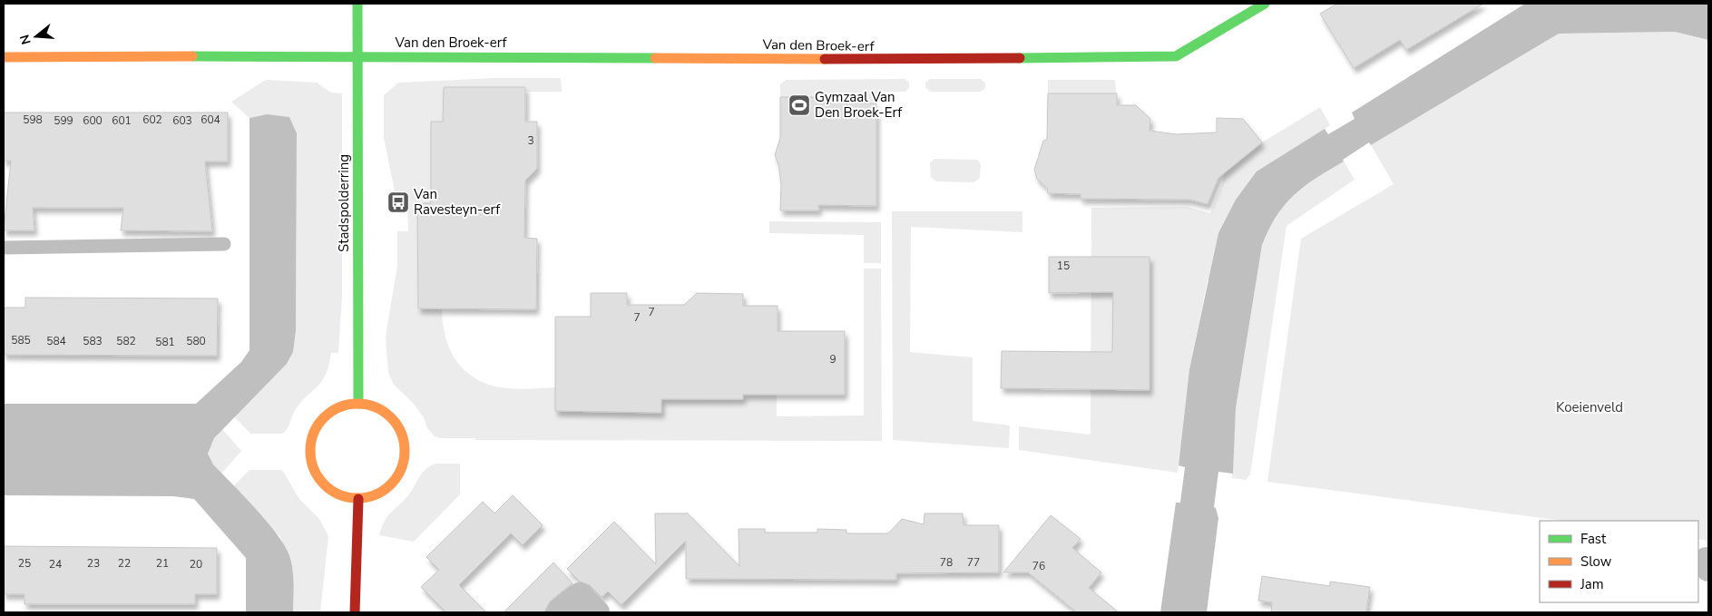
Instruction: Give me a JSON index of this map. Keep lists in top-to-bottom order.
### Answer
{
  "streets": {
    "street": ["Van den Broek-erf", "Stadspolderring"]
  },
  "crossings": [
    ["Van den Broek-erf", "Stadspolderring"]
  ],
  "parks": ["Koeienveld"],
  "places": {
    "sports": ["Gymzaal Van Den Broek-Erf"],
    "bus stop": ["Van Ravesteyn-erf"]
  },
  "house_numbers": [
    "598",
    "602",
    "604",
    "599",
    "600",
    "601",
    "603",
    "3",
    "15",
    "7",
    "7",
    "585",
    "584",
    "583",
    "582",
    "580",
    "581",
    "9",
    "78",
    "77",
    "25",
    "23",
    "22",
    "21",
    "24",
    "20",
    "76"
  ],
  "legend": ["Fast", "Slow", "Jam"],
  "north": "left"
}
